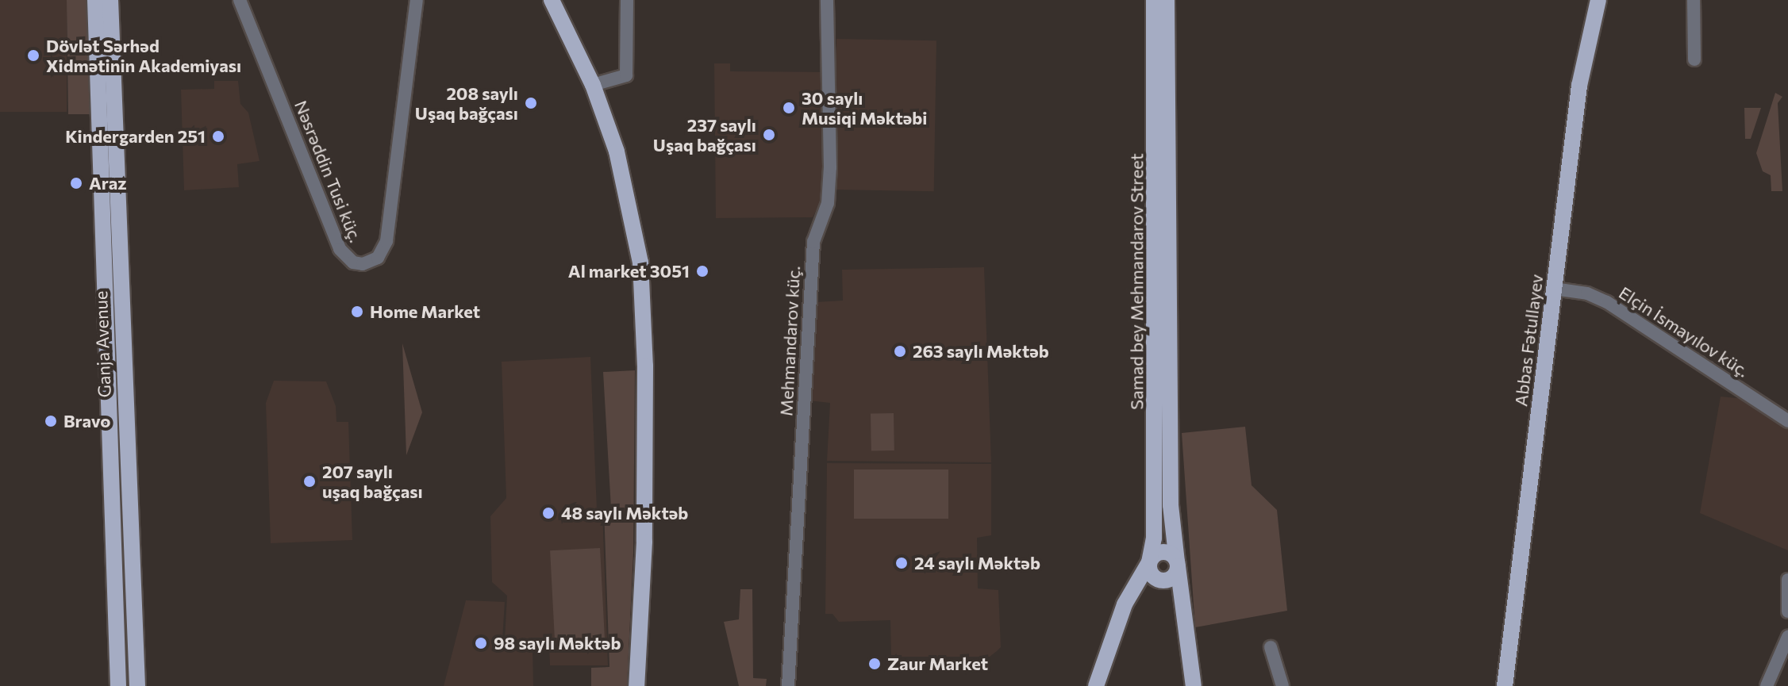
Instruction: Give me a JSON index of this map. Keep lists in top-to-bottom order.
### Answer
{
  "streets": {
    "main road": ["Samad bey Mehmandarov Street", "Abbas Fətullayev", "Ganja Avenue"],
    "street": ["Nəsrəddin Tusi küç.", "Elçin İsmayılov küç.", "Mehmandarov küç."]
  },
  "crossings": [
    ["Elçin İsmayılov küç.", "Abbas Fətullayev"]
  ],
  "places": [
    "Dövlət Sərhəd Xidmətinin Akademiyası",
    "208 saylı Uşaq bağçası",
    "30 saylı Musiqi Məktəbi",
    "237 saylı Uşaq bağçası",
    "Kindergarden 251",
    "Araz",
    "Al market 3051",
    "Home Market",
    "263 saylı Məktəb",
    "Bravo",
    "207 saylı uşaq bağçası",
    "48 saylı Məktəb",
    "24 saylı Məktəb",
    "98 saylı Məktəb",
    "Zaur Market"
  ]
}
